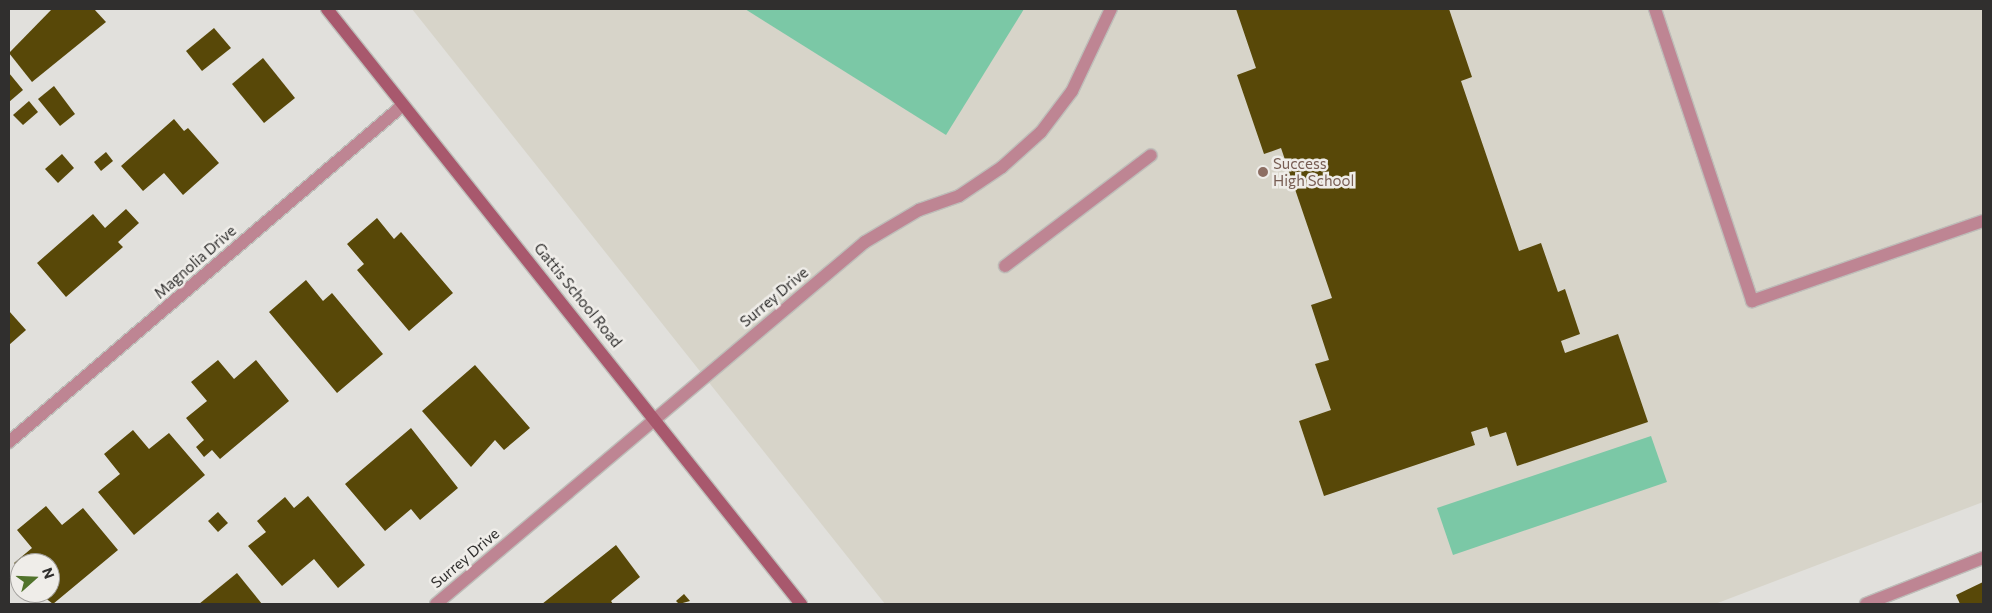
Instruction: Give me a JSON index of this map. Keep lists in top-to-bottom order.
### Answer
{
  "streets": {
    "main road": ["Gattis School Road"],
    "street": ["Magnolia Drive", "Surrey Drive"]
  },
  "crossings": [
    ["Magnolia Drive", "Gattis School Road"],
    ["Gattis School Road", "Surrey Drive"]
  ],
  "places": ["Success High School"],
  "north": "right"
}
